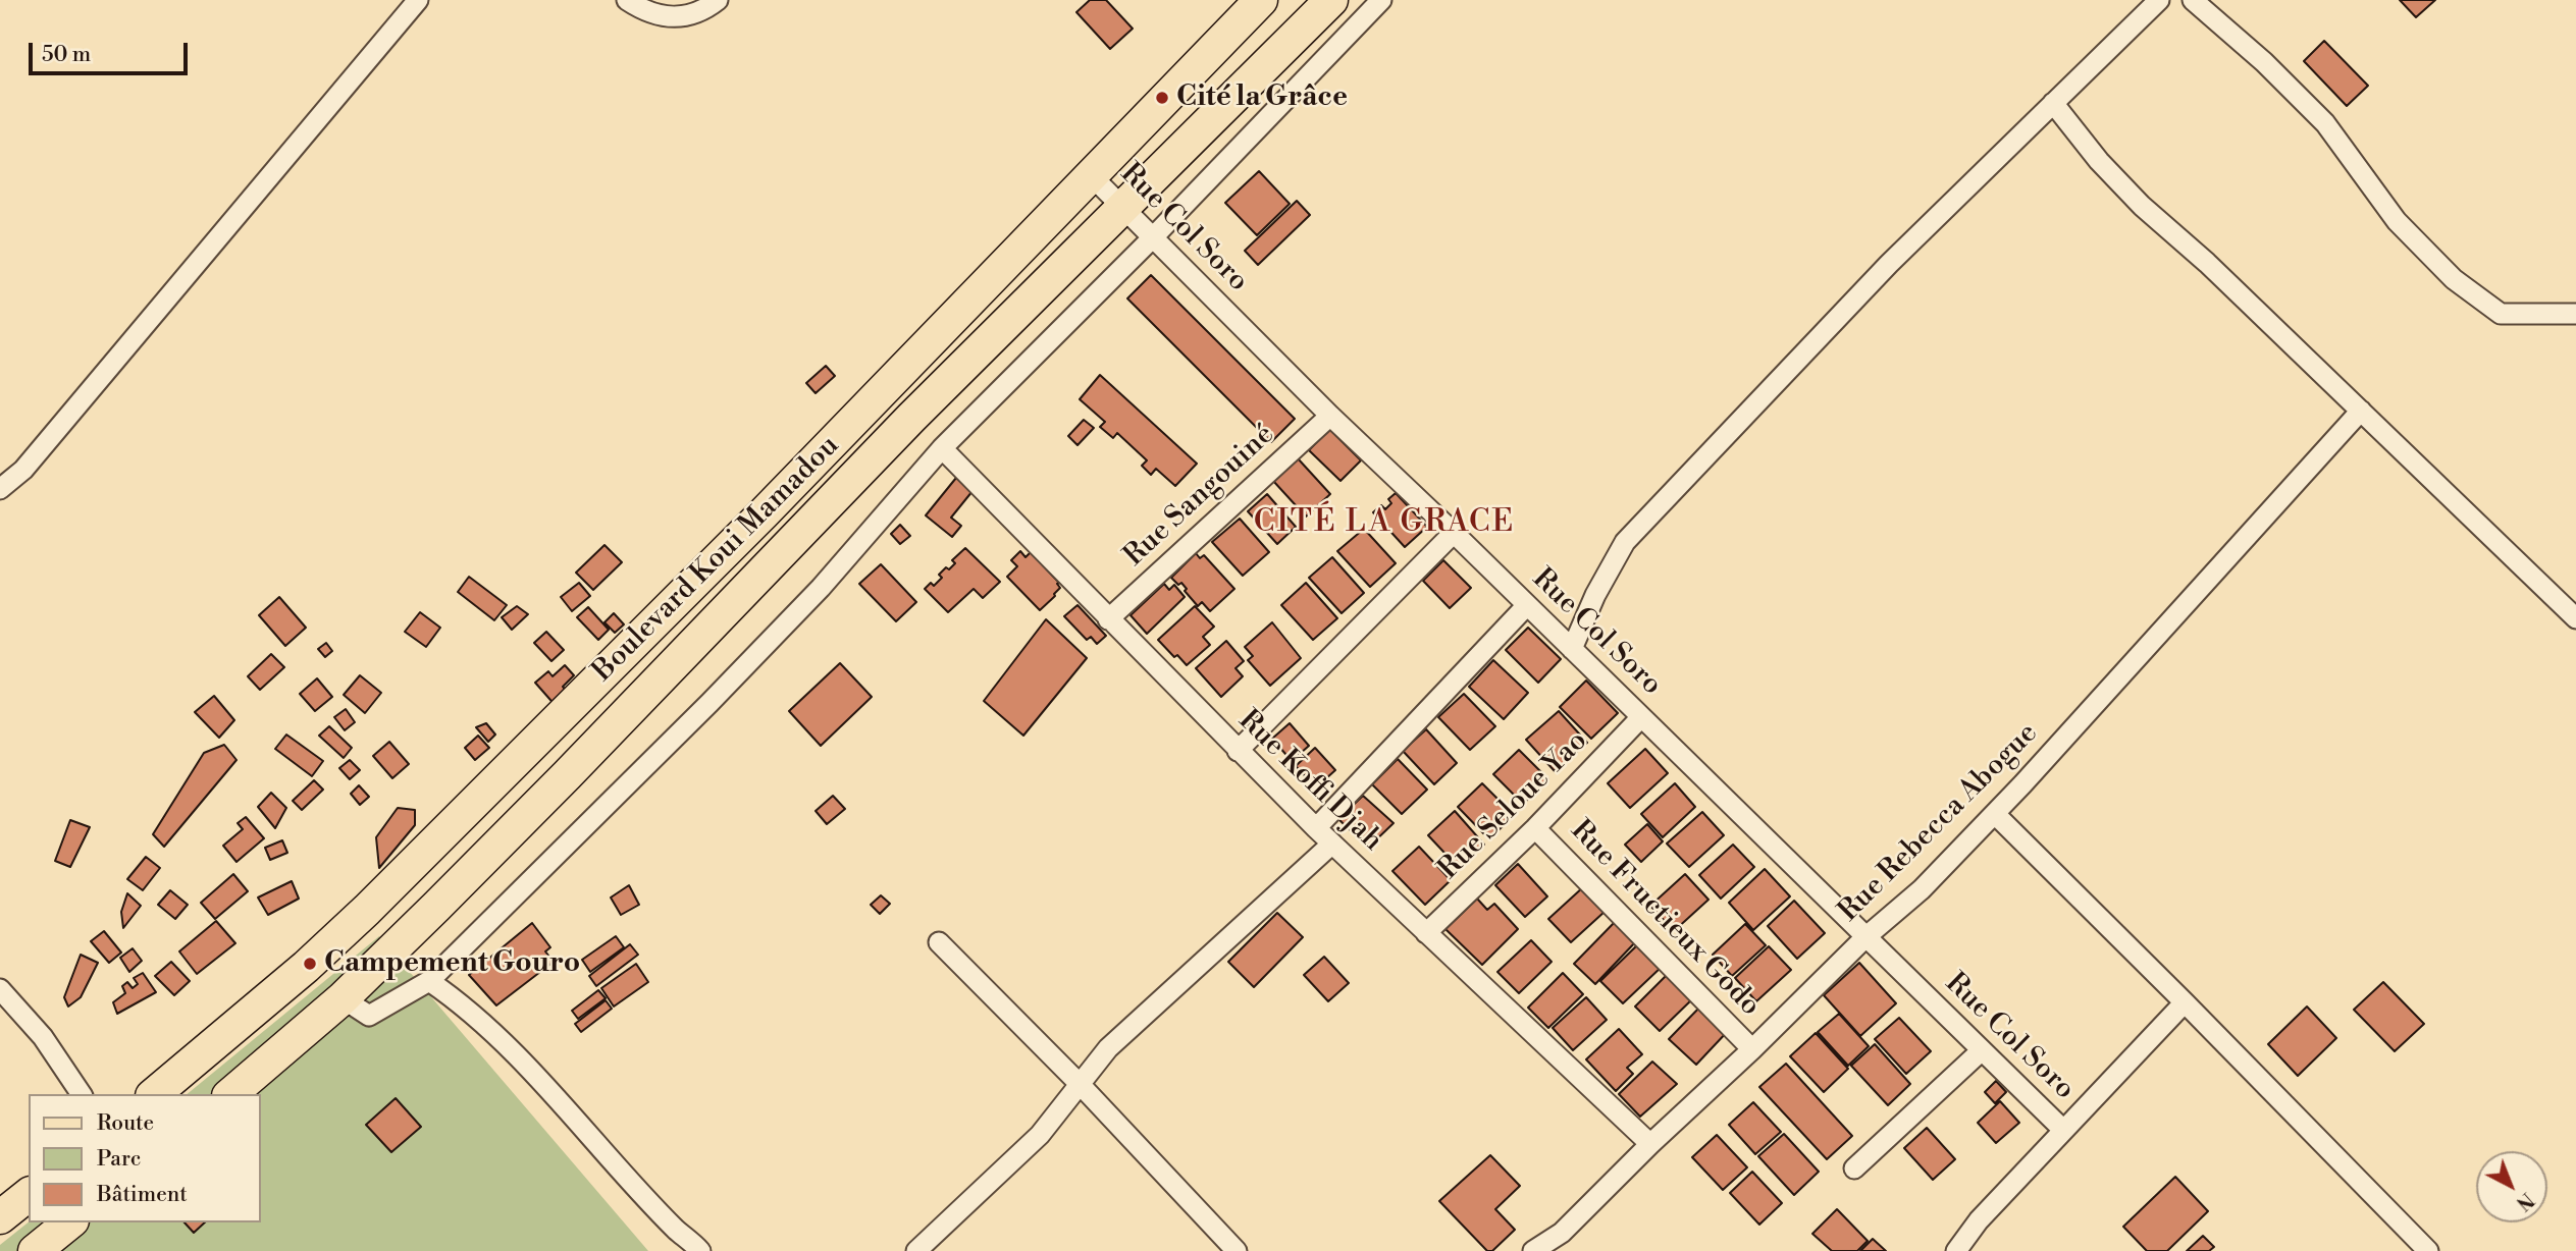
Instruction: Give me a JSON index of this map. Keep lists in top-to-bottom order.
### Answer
{
  "streets": {
    "main road": ["Boulevard Koui Mamadou"],
    "street": [
      "Rue Col Soro",
      "Rue Sangouiné",
      "Rue Koffi Djah",
      "Rue Seloue Yao",
      "Rue Rebecca Abogue",
      "Rue Fructieux Godo"
    ]
  },
  "crossings": [
    ["Rue Col Soro", "Rue Sangouiné"],
    ["Rue Col Soro", "Boulevard Koui Mamadou"],
    ["Rue Col Soro", "Rue Seloue Yao"],
    ["Rue Col Soro", "Rue Rebecca Abogue"],
    ["Rue Sangouiné", "Rue Koffi Djah"],
    ["Rue Koffi Djah", "Rue Seloue Yao"],
    ["Rue Koffi Djah", "Rue Rebecca Abogue"],
    ["Rue Seloue Yao", "Rue Fructieux Godo"],
    ["Rue Rebecca Abogue", "Rue Fructieux Godo"]
  ],
  "districts": ["CITÉ LA GRACE"],
  "places": ["Cité la Grâce", "Campement Gouro"],
  "legend": ["Route", "Parc", "Bâtiment"],
  "scale_bar": "50 m",
  "north": "bottom right"
}
